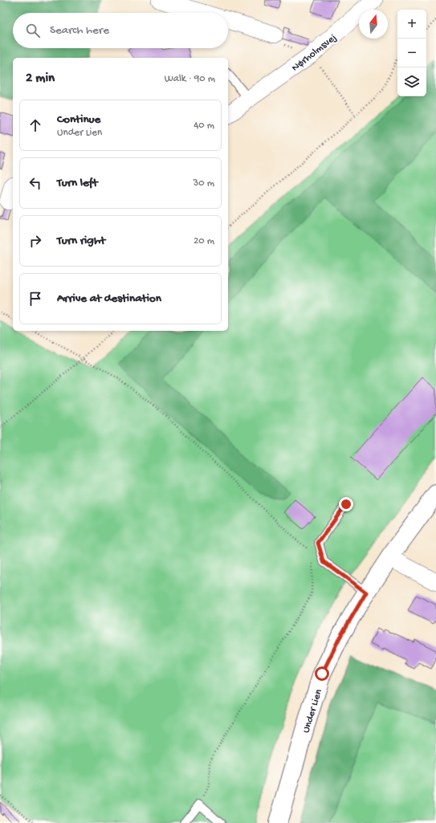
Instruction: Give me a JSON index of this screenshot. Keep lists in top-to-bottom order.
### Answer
{
  "streets": {
    "street": ["Nørholmsvej", "Under Lien"]
  },
  "north": "top",
  "page": {
    "map_buttons": ["+", "−"],
    "search": "Search here",
    "heading": ["2 min", "Walk · 90 m"],
    "list": [
      ["Continue", "Under Lien", "40 m"],
      ["Turn left", "30 m"],
      ["Turn right", "20 m"],
      "Arrive at destination"
    ]
  }
}
